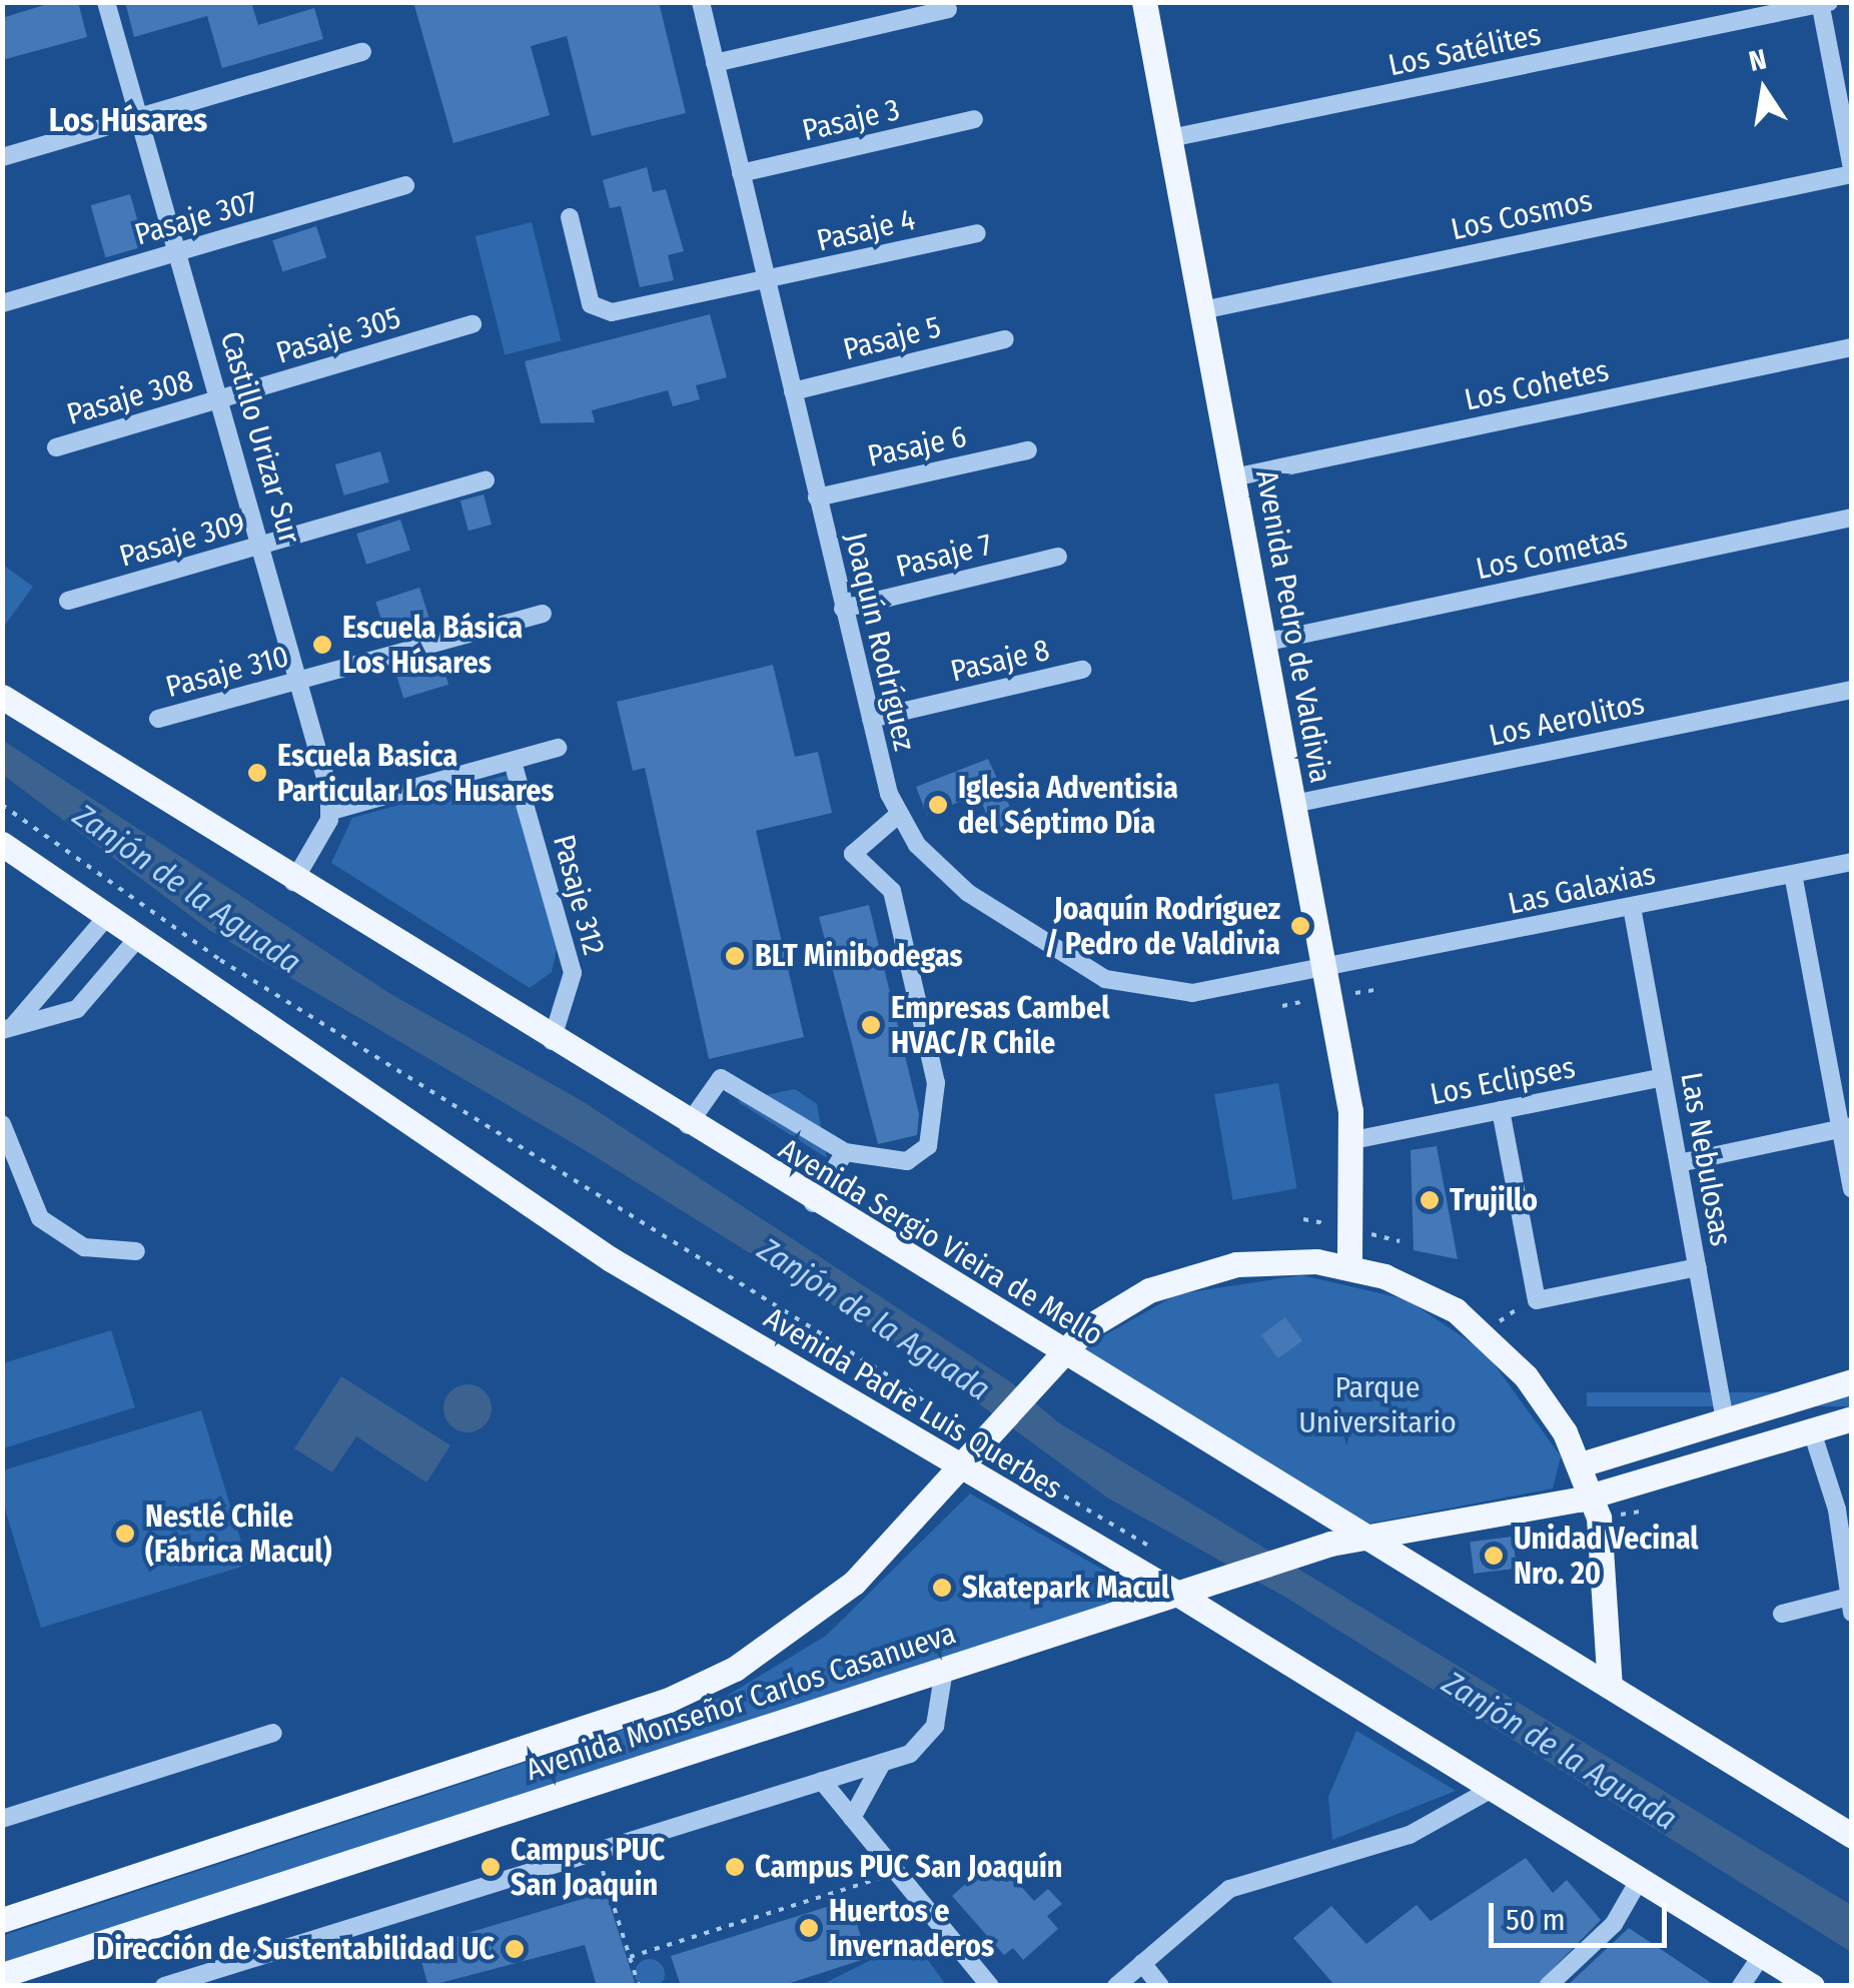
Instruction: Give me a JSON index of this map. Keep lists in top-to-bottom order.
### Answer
{
  "streets": {
    "main road": [
      "Avenida Pedro de Valdivia",
      "Avenida Sergio Vieira de Mello",
      "Avenida Padre Luis Querbes",
      "Avenida Monseñor Carlos Casanueva"
    ],
    "street": [
      "Los Satélites",
      "Pasaje 3",
      "Los Cosmos",
      "Pasaje 307",
      "Pasaje 4",
      "Pasaje 305",
      "Pasaje 5",
      "Los Cohetes",
      "Pasaje 308",
      "Castillo Urizar Sur",
      "Pasaje 6",
      "Pasaje 309",
      "Los Cometas",
      "Pasaje 7",
      "Joaquín Rodríguez",
      "Pasaje 8",
      "Pasaje 310",
      "Los Aerolitos",
      "Las Galaxias",
      "Pasaje 312",
      "Los Eclipses",
      "Las Nebulosas"
    ]
  },
  "crossings": [
    ["Los Satélites", "Avenida Pedro de Valdivia"],
    ["Pasaje 3", "Joaquín Rodríguez"],
    ["Los Cosmos", "Avenida Pedro de Valdivia"],
    ["Pasaje 307", "Castillo Urizar Sur"],
    ["Pasaje 4", "Joaquín Rodríguez"],
    ["Pasaje 305", "Pasaje 308"],
    ["Pasaje 305", "Castillo Urizar Sur"],
    ["Pasaje 5", "Joaquín Rodríguez"],
    ["Los Cohetes", "Avenida Pedro de Valdivia"],
    ["Pasaje 308", "Castillo Urizar Sur"],
    ["Castillo Urizar Sur", "Pasaje 309"],
    ["Castillo Urizar Sur", "Pasaje 310"],
    ["Pasaje 6", "Joaquín Rodríguez"],
    ["Los Cometas", "Avenida Pedro de Valdivia"],
    ["Pasaje 7", "Joaquín Rodríguez"],
    ["Avenida Pedro de Valdivia", "Joaquín Rodríguez"],
    ["Avenida Pedro de Valdivia", "Los Aerolitos"],
    ["Avenida Pedro de Valdivia", "Las Galaxias"],
    ["Avenida Pedro de Valdivia", "Los Eclipses"],
    ["Avenida Pedro de Valdivia", "Avenida Monseñor Carlos Casanueva"],
    ["Joaquín Rodríguez", "Pasaje 8"],
    ["Joaquín Rodríguez", "Las Galaxias"],
    ["Las Galaxias", "Las Nebulosas"],
    ["Pasaje 312", "Avenida Sergio Vieira de Mello"],
    ["Los Eclipses", "Las Nebulosas"],
    ["Avenida Sergio Vieira de Mello", "Avenida Monseñor Carlos Casanueva"],
    ["Avenida Padre Luis Querbes", "Avenida Monseñor Carlos Casanueva"]
  ],
  "districts": ["Los Húsares"],
  "water": ["Zanjón de la Aguada"],
  "parks": ["Parque Universitario"],
  "places": [
    "Escuela Básica Los Húsares",
    "Escuela Basica Particular Los Husares",
    "Iglesia Adventisia del Séptimo Día",
    "Joaquín Rodríguez / Pedro de Valdivia",
    "BLT Minibodegas",
    "Empresas Cambel HVAC/R Chile",
    "Trujillo",
    "Nestlé Chile (Fábrica Macul)",
    "Unidad Vecinal Nro. 20",
    "Skatepark Macul",
    "Campus PUC San Joaquin",
    "Campus PUC San Joaquín",
    "Huertos e Invernaderos",
    "Dirección de Sustentabilidad UC"
  ],
  "scale_bar": "50 m",
  "north": "top"
}
